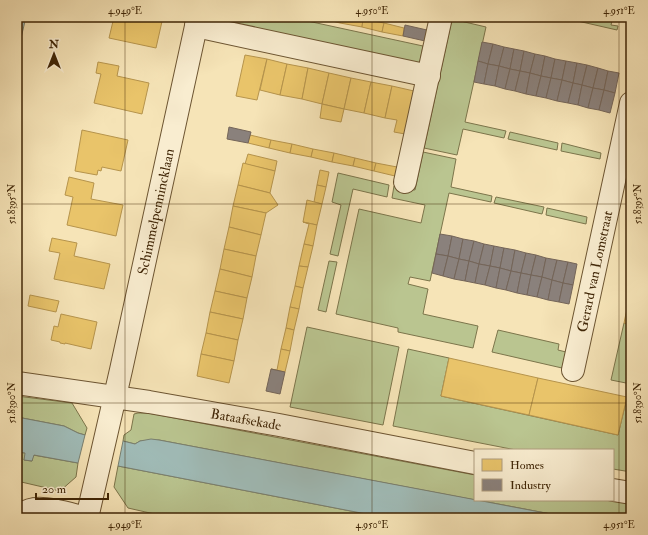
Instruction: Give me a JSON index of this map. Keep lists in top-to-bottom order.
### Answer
{
  "streets": {
    "street": ["Schimmelpennincklaan", "Gerard van Lomstraat", "Bataafsekade"]
  },
  "crossings": [
    ["Schimmelpennincklaan", "Bataafsekade"]
  ],
  "legend": ["Homes", "Industry"],
  "scale_bar": "20 m",
  "north": "top",
  "coordinates": [
    "4.949°E",
    "4.950°E",
    "4.951°E",
    "51.8395°N",
    "51.8390°N"
  ]
}
